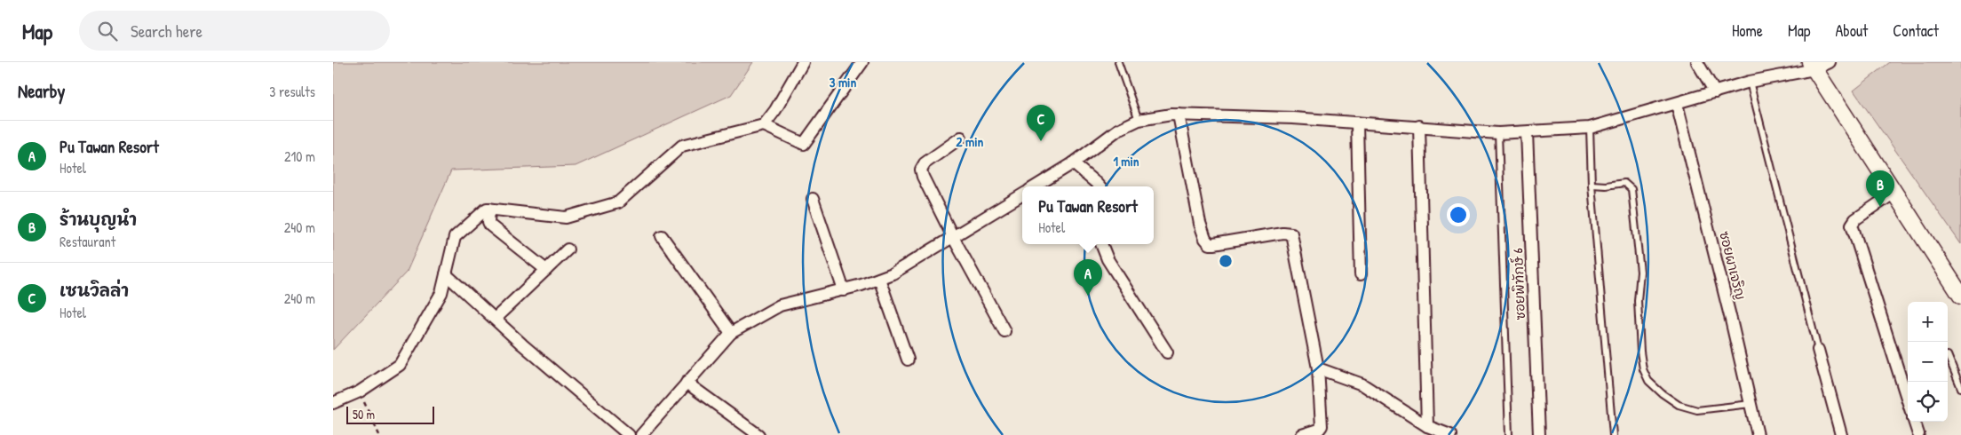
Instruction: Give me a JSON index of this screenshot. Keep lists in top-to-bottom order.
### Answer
{
  "streets": {
    "street": ["ซอยผาเจริญ", "ซอยพิทักษ์ 6"]
  },
  "scale_bar": "50 m",
  "page": {
    "header": "Map",
    "search": "Search here",
    "nav": [
      "Home",
      "Map",
      "About",
      "Contact"
    ],
    "heading": ["Nearby", "3 results"],
    "pins": ["C", "B", "A"],
    "list": [
      {
        "mark": "A",
        "name": "Pu Tawan Resort",
        "note": "Hotel",
        "value": "210 m"
      },
      {
        "mark": "B",
        "name": "ร้านบุญนำ",
        "note": "Restaurant",
        "value": "240 m"
      },
      {
        "mark": "C",
        "name": "เซนวิลล่า",
        "note": "Hotel",
        "value": "240 m"
      }
    ],
    "popup": ["Pu Tawan Resort", "Hotel"],
    "map_buttons": ["+", "−"],
    "scale": "50 m"
  },
  "rings": ["3 min", "2 min", "1 min"]
}
